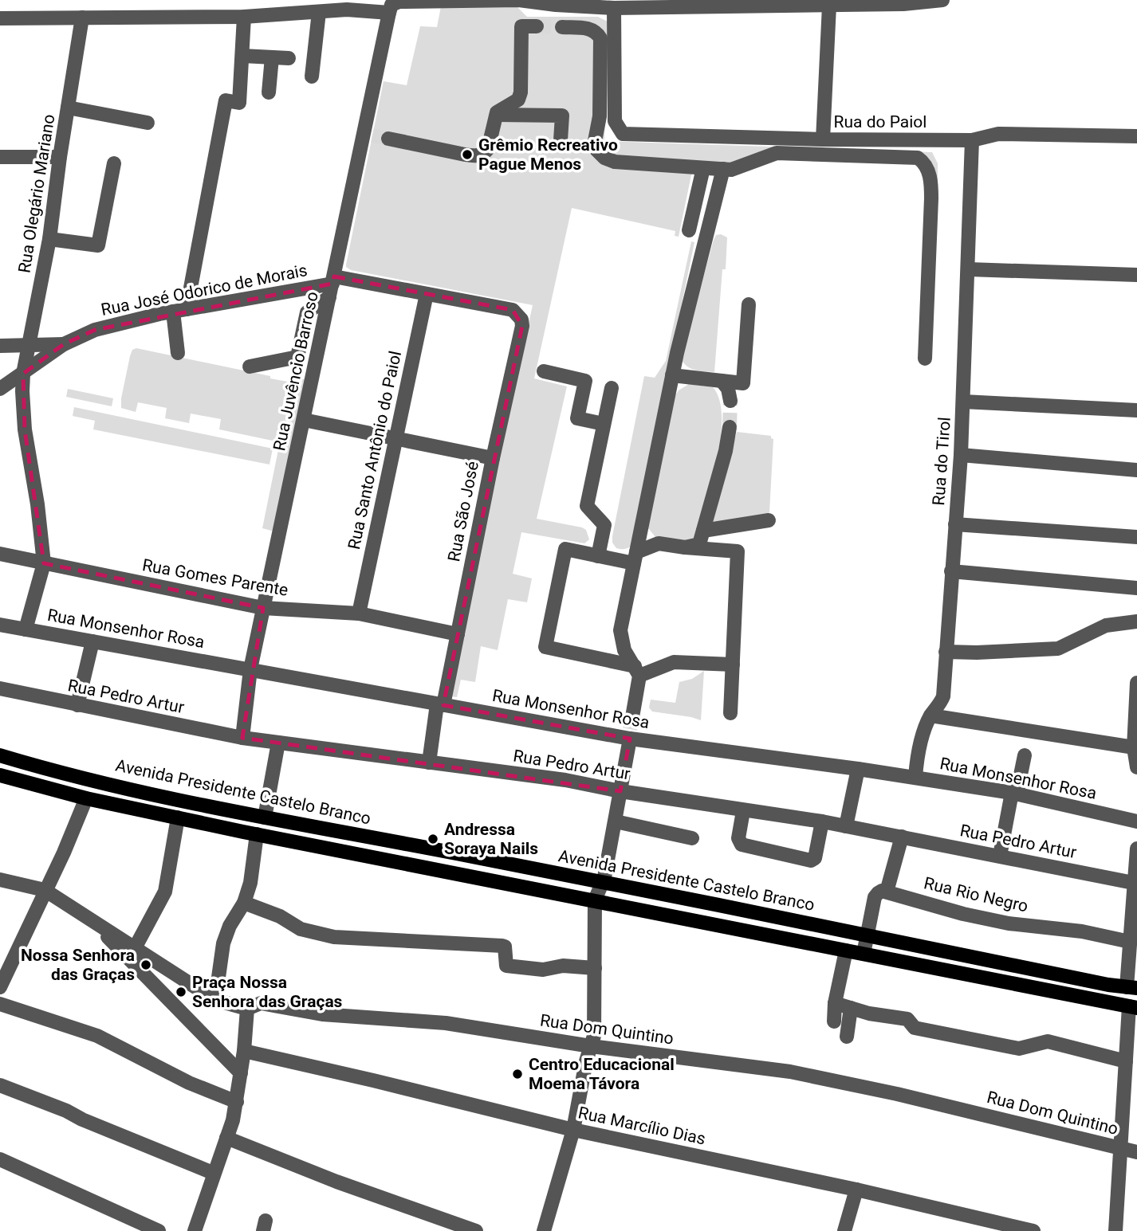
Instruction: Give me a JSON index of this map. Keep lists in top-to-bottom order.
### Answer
{
  "streets": {
    "main road": ["Avenida Presidente Castelo Branco"],
    "street": [
      "Rua do Paiol",
      "Rua Olegário Mariano",
      "Rua José Odorico de Morais",
      "Rua Juvêncio Barroso",
      "Rua Santo Antônio do Paiol",
      "Rua do Tirol",
      "Rua São José",
      "Rua Gomes Parente",
      "Rua Monsenhor Rosa",
      "Rua Pedro Artur",
      "Rua Rio Negro",
      "Rua Dom Quintino",
      "Rua Marcílio Dias"
    ]
  },
  "crossings": [
    ["Rua do Paiol", "Rua do Tirol"],
    ["Rua Olegário Mariano", "Rua José Odorico de Morais"],
    ["Rua Olegário Mariano", "Rua Gomes Parente"],
    ["Rua José Odorico de Morais", "Rua Juvêncio Barroso"],
    ["Rua José Odorico de Morais", "Rua Santo Antônio do Paiol"],
    ["Rua José Odorico de Morais", "Rua São José"],
    ["Rua Juvêncio Barroso", "Rua Gomes Parente"],
    ["Rua Juvêncio Barroso", "Rua Monsenhor Rosa"],
    ["Rua Juvêncio Barroso", "Rua Pedro Artur"],
    ["Rua Santo Antônio do Paiol", "Rua Gomes Parente"],
    ["Rua do Tirol", "Rua Monsenhor Rosa"],
    ["Rua São José", "Rua Gomes Parente"],
    ["Rua São José", "Rua Monsenhor Rosa"],
    ["Rua São José", "Rua Pedro Artur"]
  ],
  "places": [
    "Grêmio Recreativo Pague Menos",
    "Andressa Soraya Nails",
    "Nossa Senhora das Graças",
    "Praça Nossa Senhora das Graças",
    "Centro Educacional Moema Távora"
  ]
}
